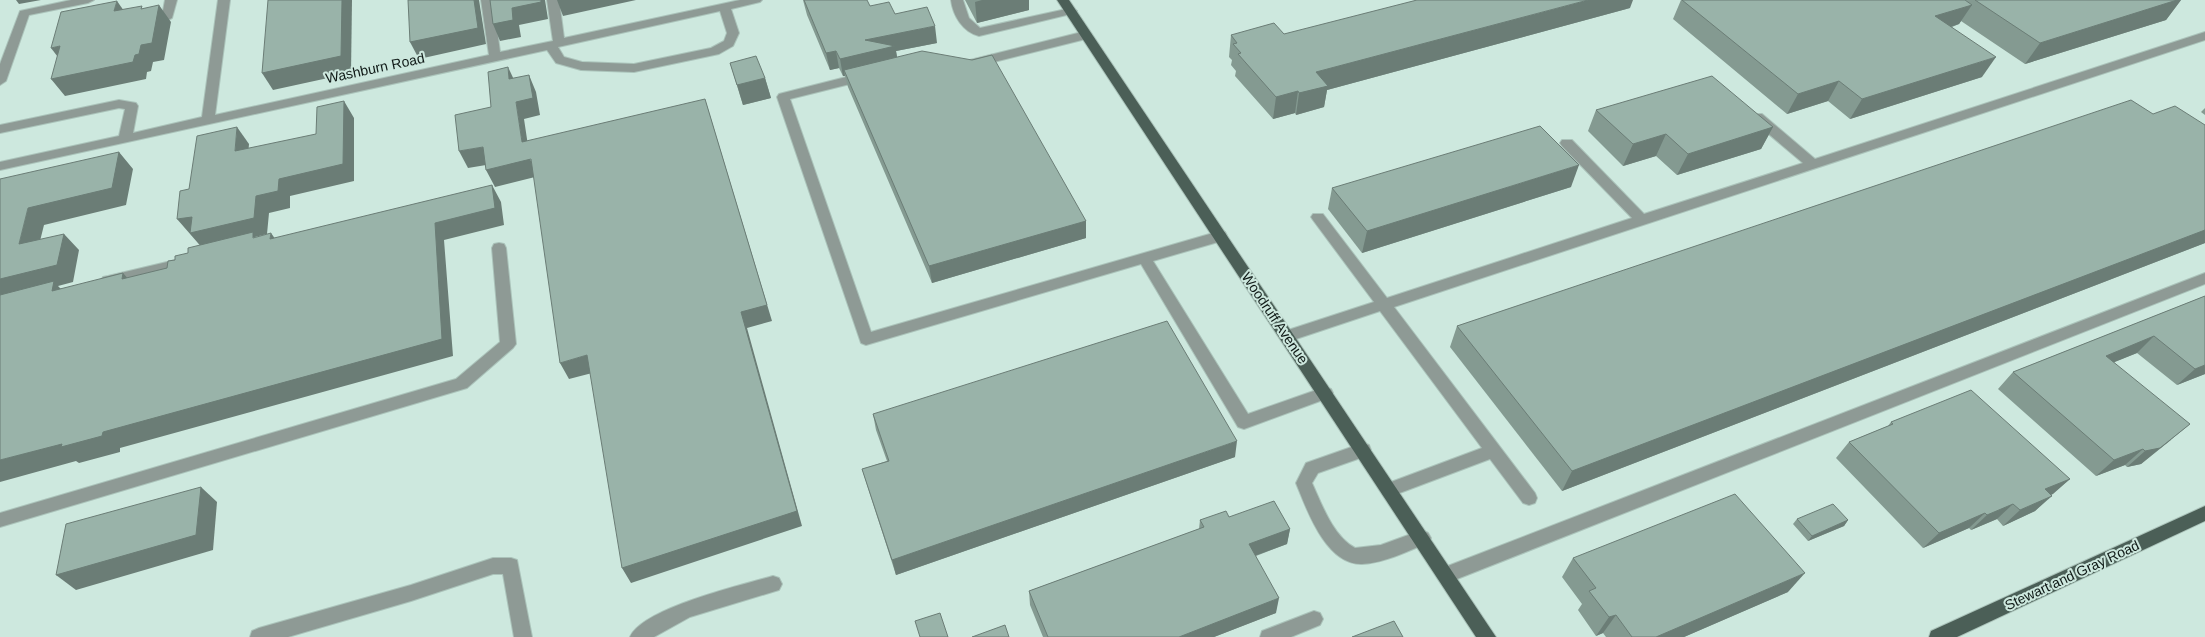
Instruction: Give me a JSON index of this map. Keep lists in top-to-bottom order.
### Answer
{
  "streets": {
    "main road": ["Woodruff Avenue", "Stewart and Gray Road"],
    "street": ["Washburn Road"]
  }
}
